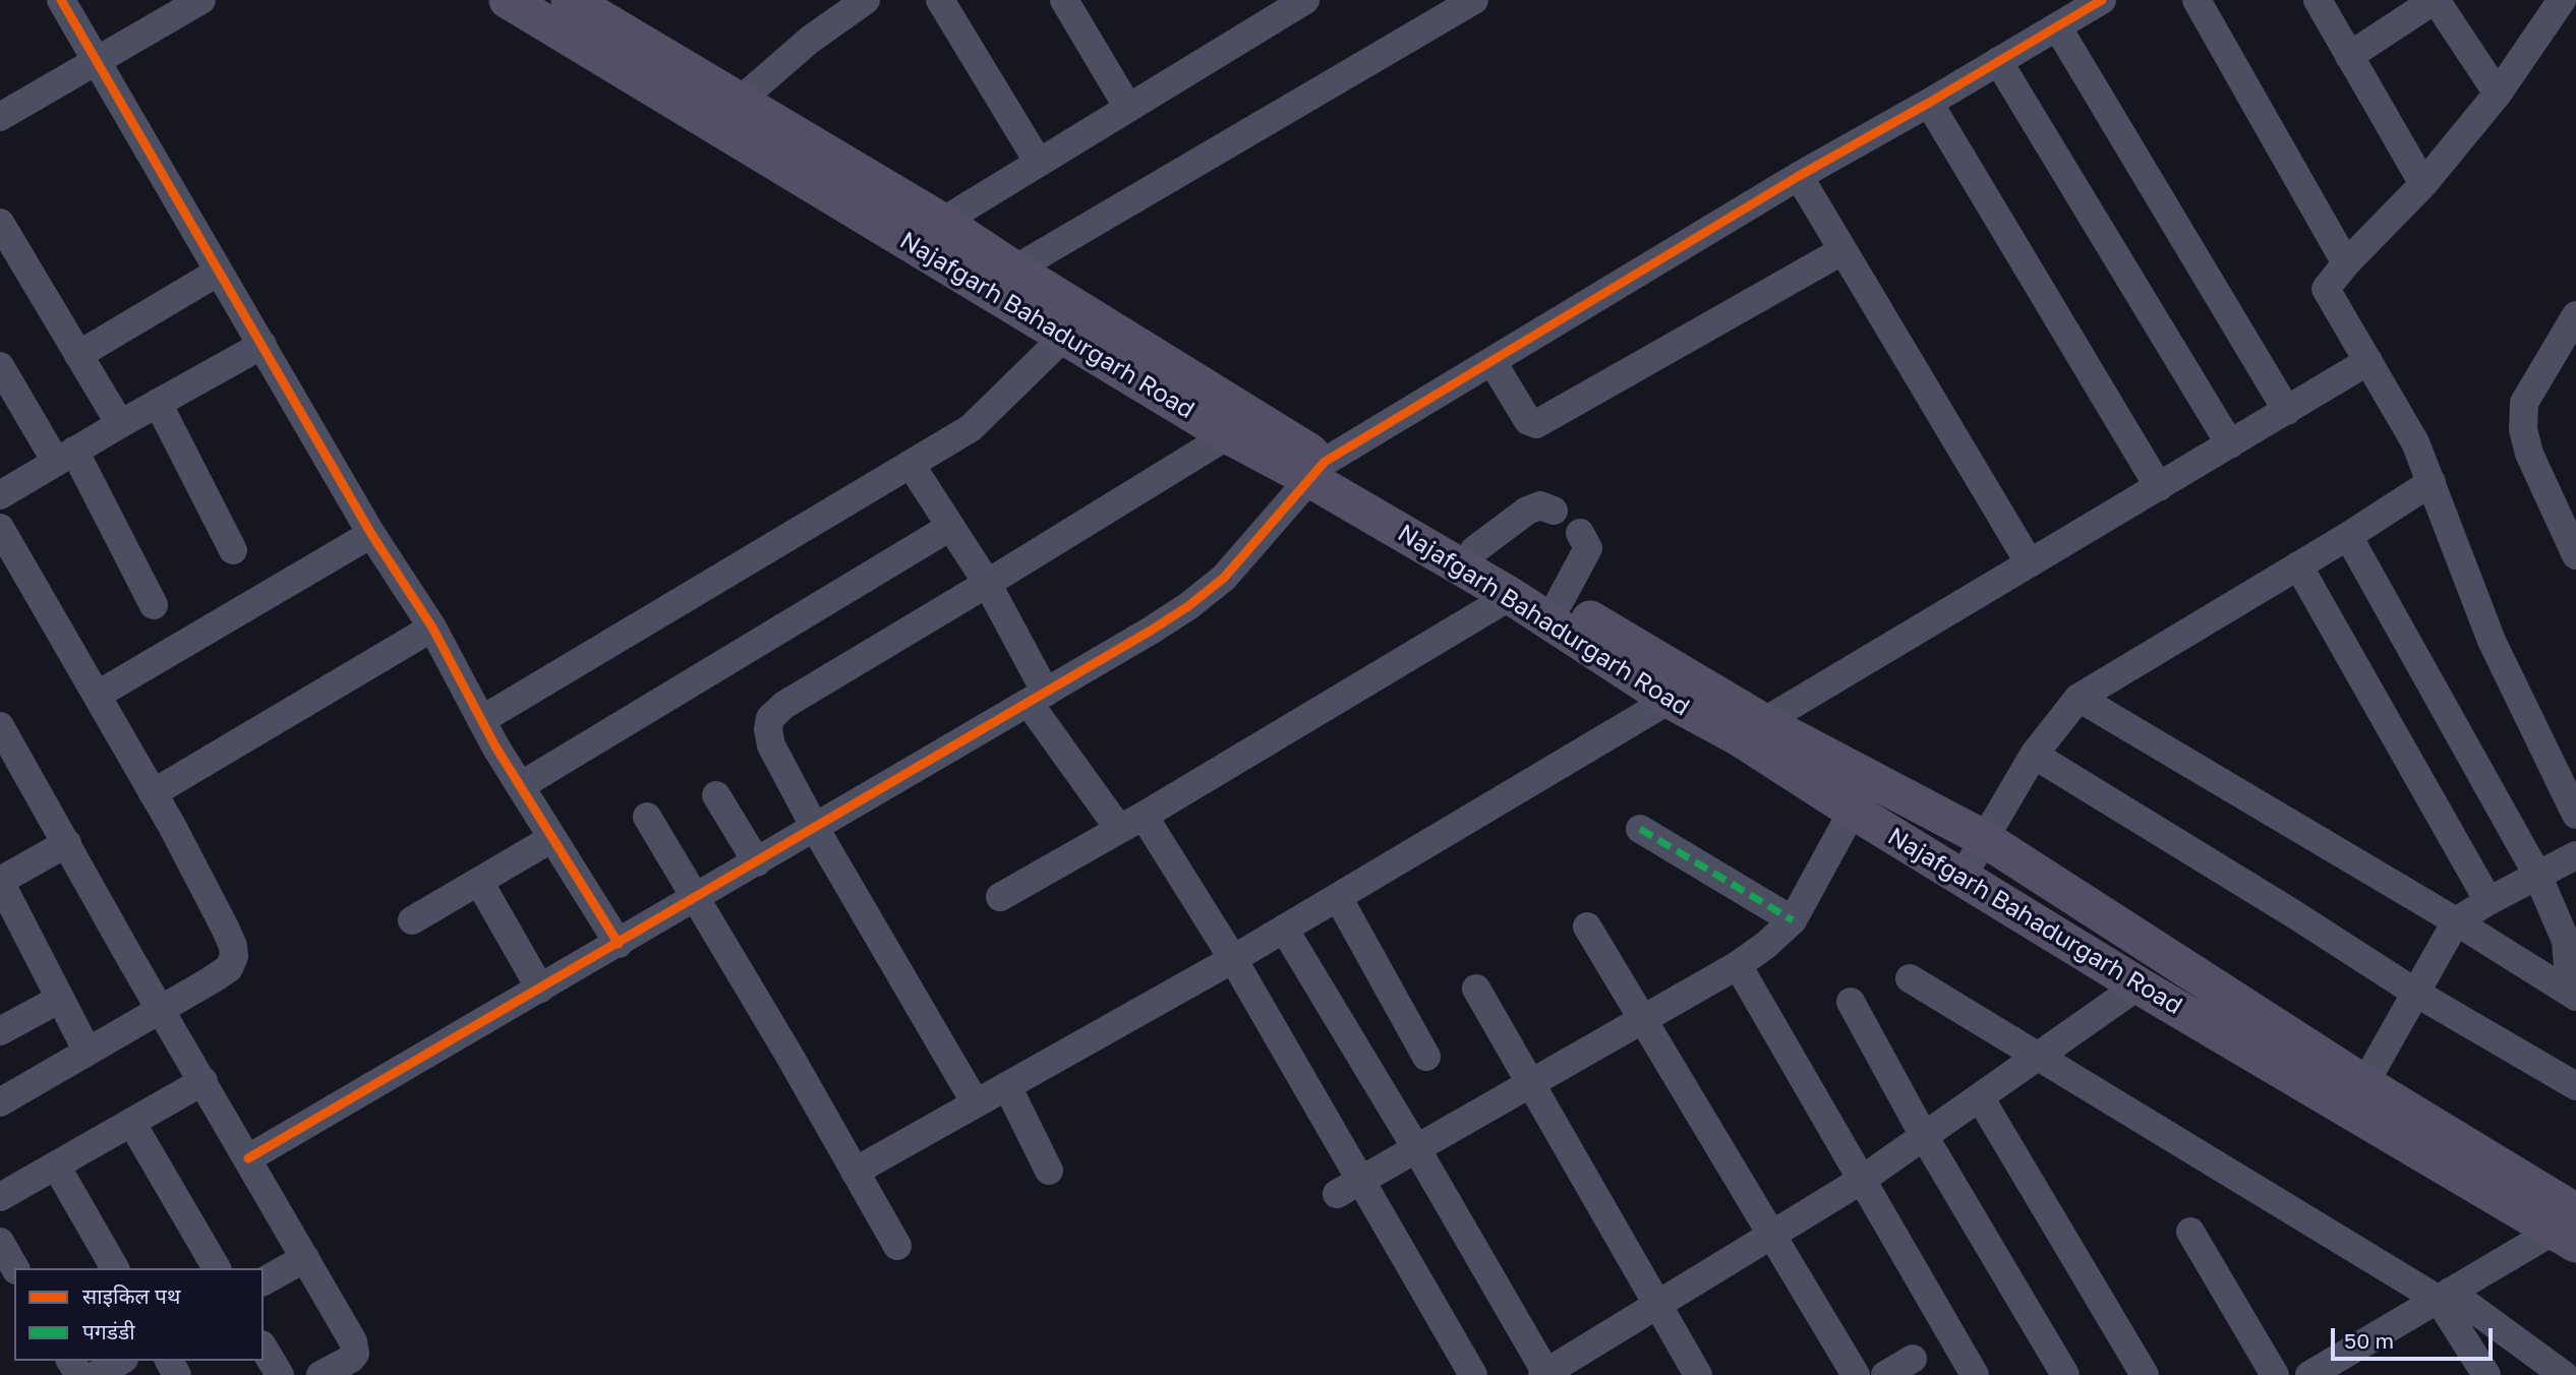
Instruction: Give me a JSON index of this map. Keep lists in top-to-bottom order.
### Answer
{
  "streets": {
    "main road": ["Najafgarh Bahadurgarh Road"]
  },
  "legend": ["साइकिल पथ", "पगडंडी"],
  "scale_bar": "50 m"
}
